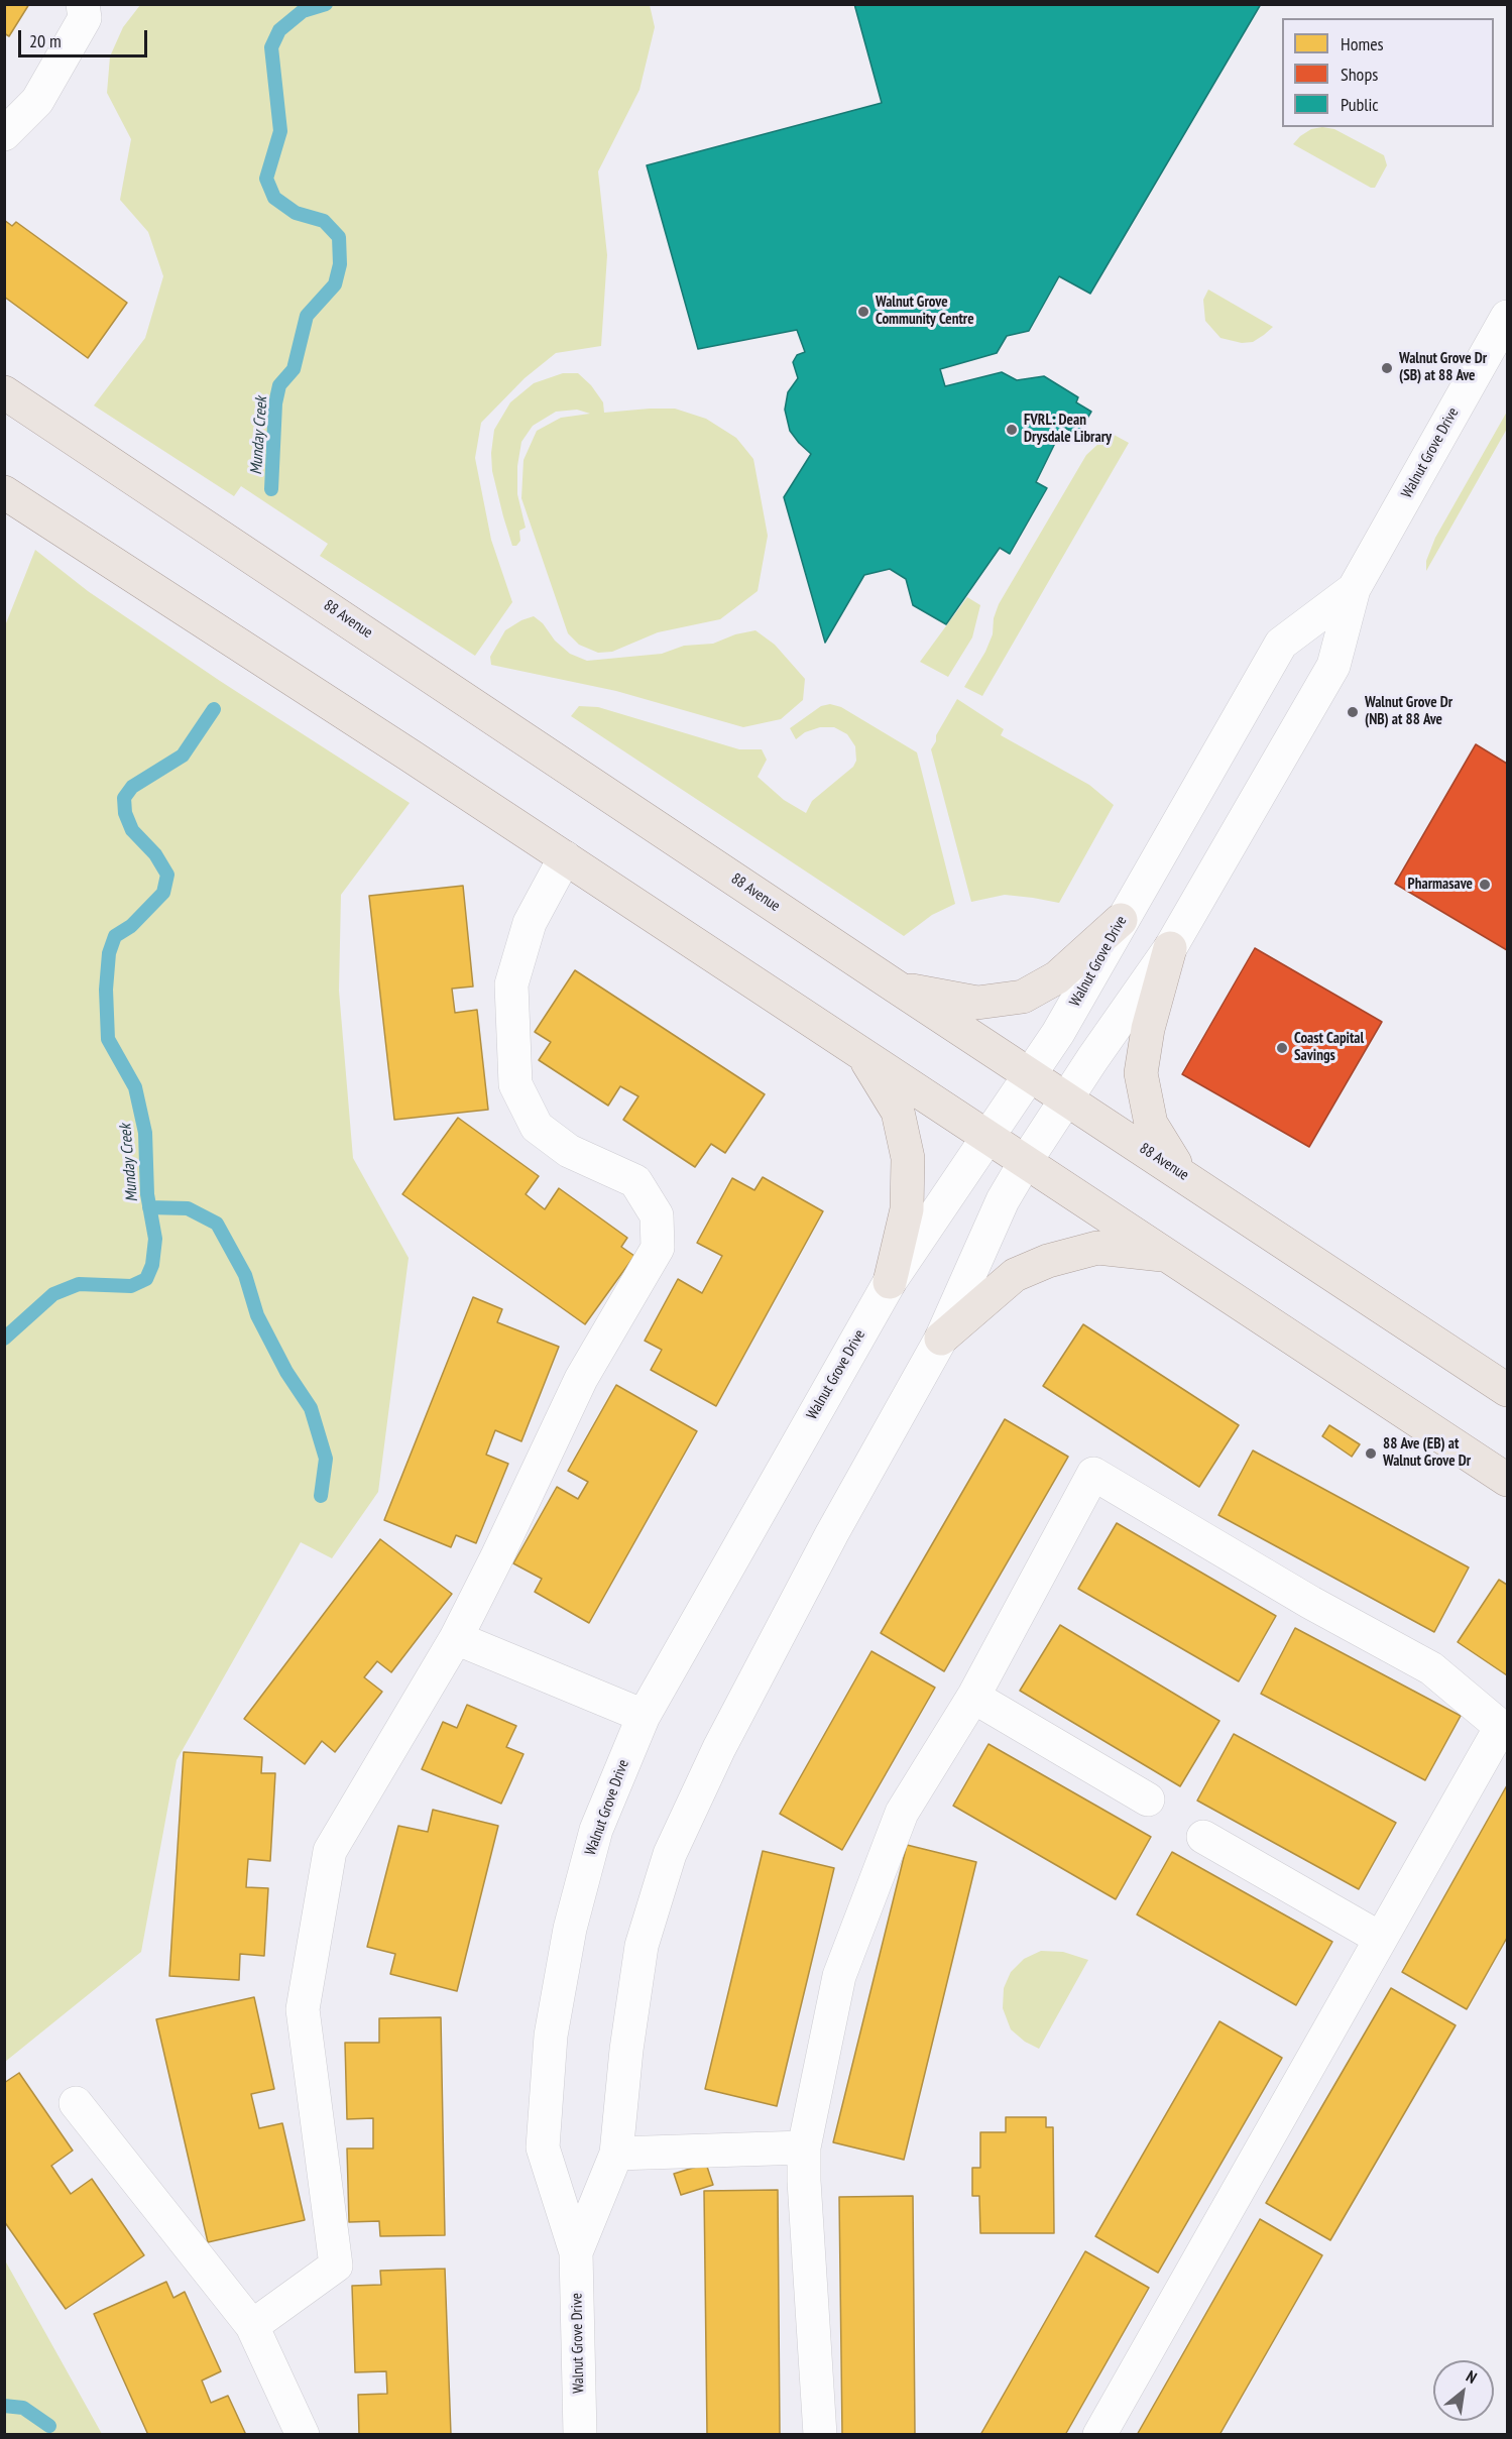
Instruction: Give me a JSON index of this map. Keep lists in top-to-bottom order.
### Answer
{
  "streets": {
    "main road": ["88 Avenue"],
    "street": ["Walnut Grove Drive"]
  },
  "crossings": [
    ["Walnut Grove Drive", "88 Avenue"]
  ],
  "water": ["Munday Creek"],
  "places": [
    "Walnut Grove Community Centre",
    "Walnut Grove Dr (SB) at 88 Ave",
    "FVRL: Dean Drysdale Library",
    "Walnut Grove Dr (NB) at 88 Ave",
    "Pharmasave",
    "Coast Capital Savings",
    "88 Ave (EB) at Walnut Grove Dr"
  ],
  "legend": ["Homes", "Shops", "Public"],
  "scale_bar": "20 m",
  "north": "top right"
}
